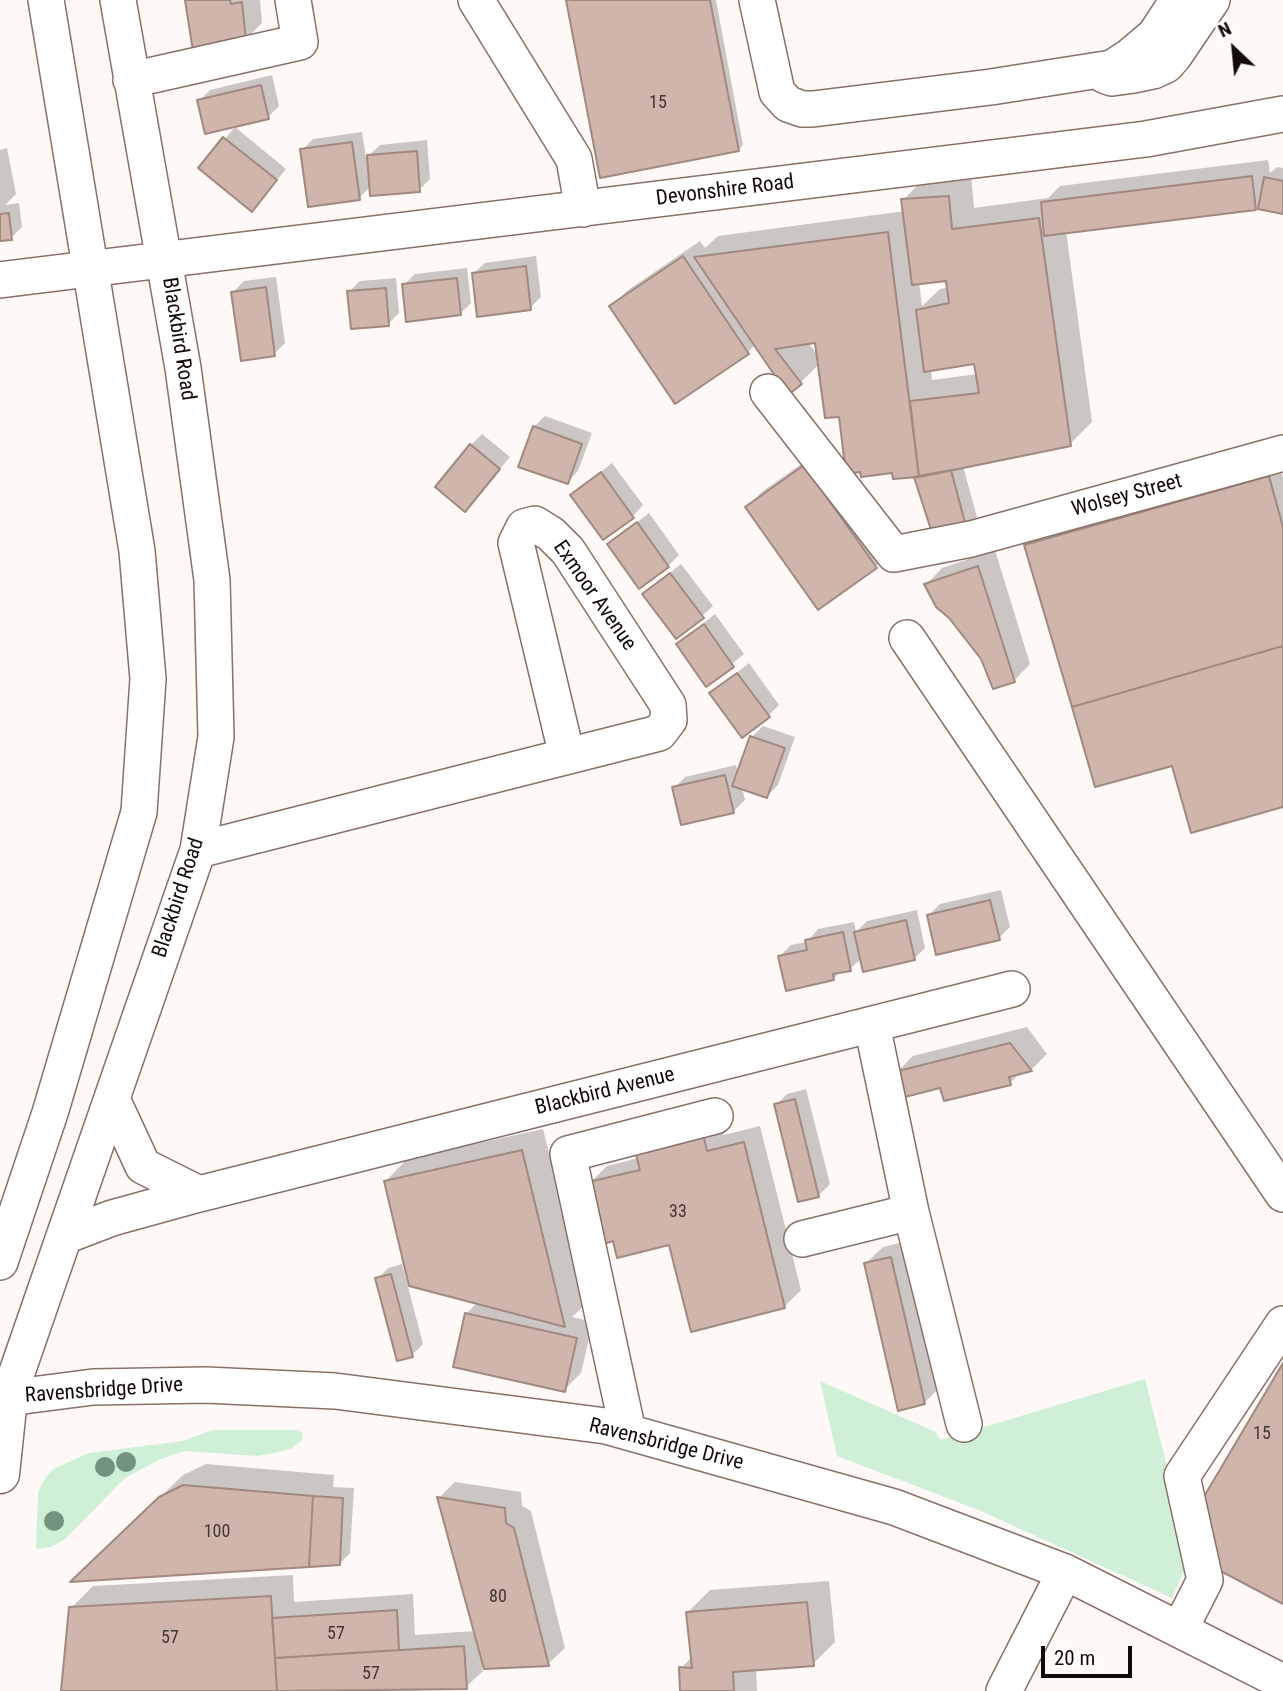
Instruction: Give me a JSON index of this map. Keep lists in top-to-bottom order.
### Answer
{
  "streets": {
    "main road": ["Blackbird Road"],
    "street": [
      "Devonshire Road",
      "Wolsey Street",
      "Exmoor Avenue",
      "Blackbird Avenue",
      "Ravensbridge Drive"
    ]
  },
  "crossings": [
    ["Devonshire Road", "Blackbird Road"],
    ["Blackbird Road", "Exmoor Avenue"],
    ["Blackbird Road", "Blackbird Avenue"],
    ["Blackbird Road", "Ravensbridge Drive"]
  ],
  "house_numbers": [
    "15",
    "33",
    "15",
    "100",
    "80",
    "57",
    "57",
    "57"
  ],
  "scale_bar": "20 m",
  "north": "top left"
}
